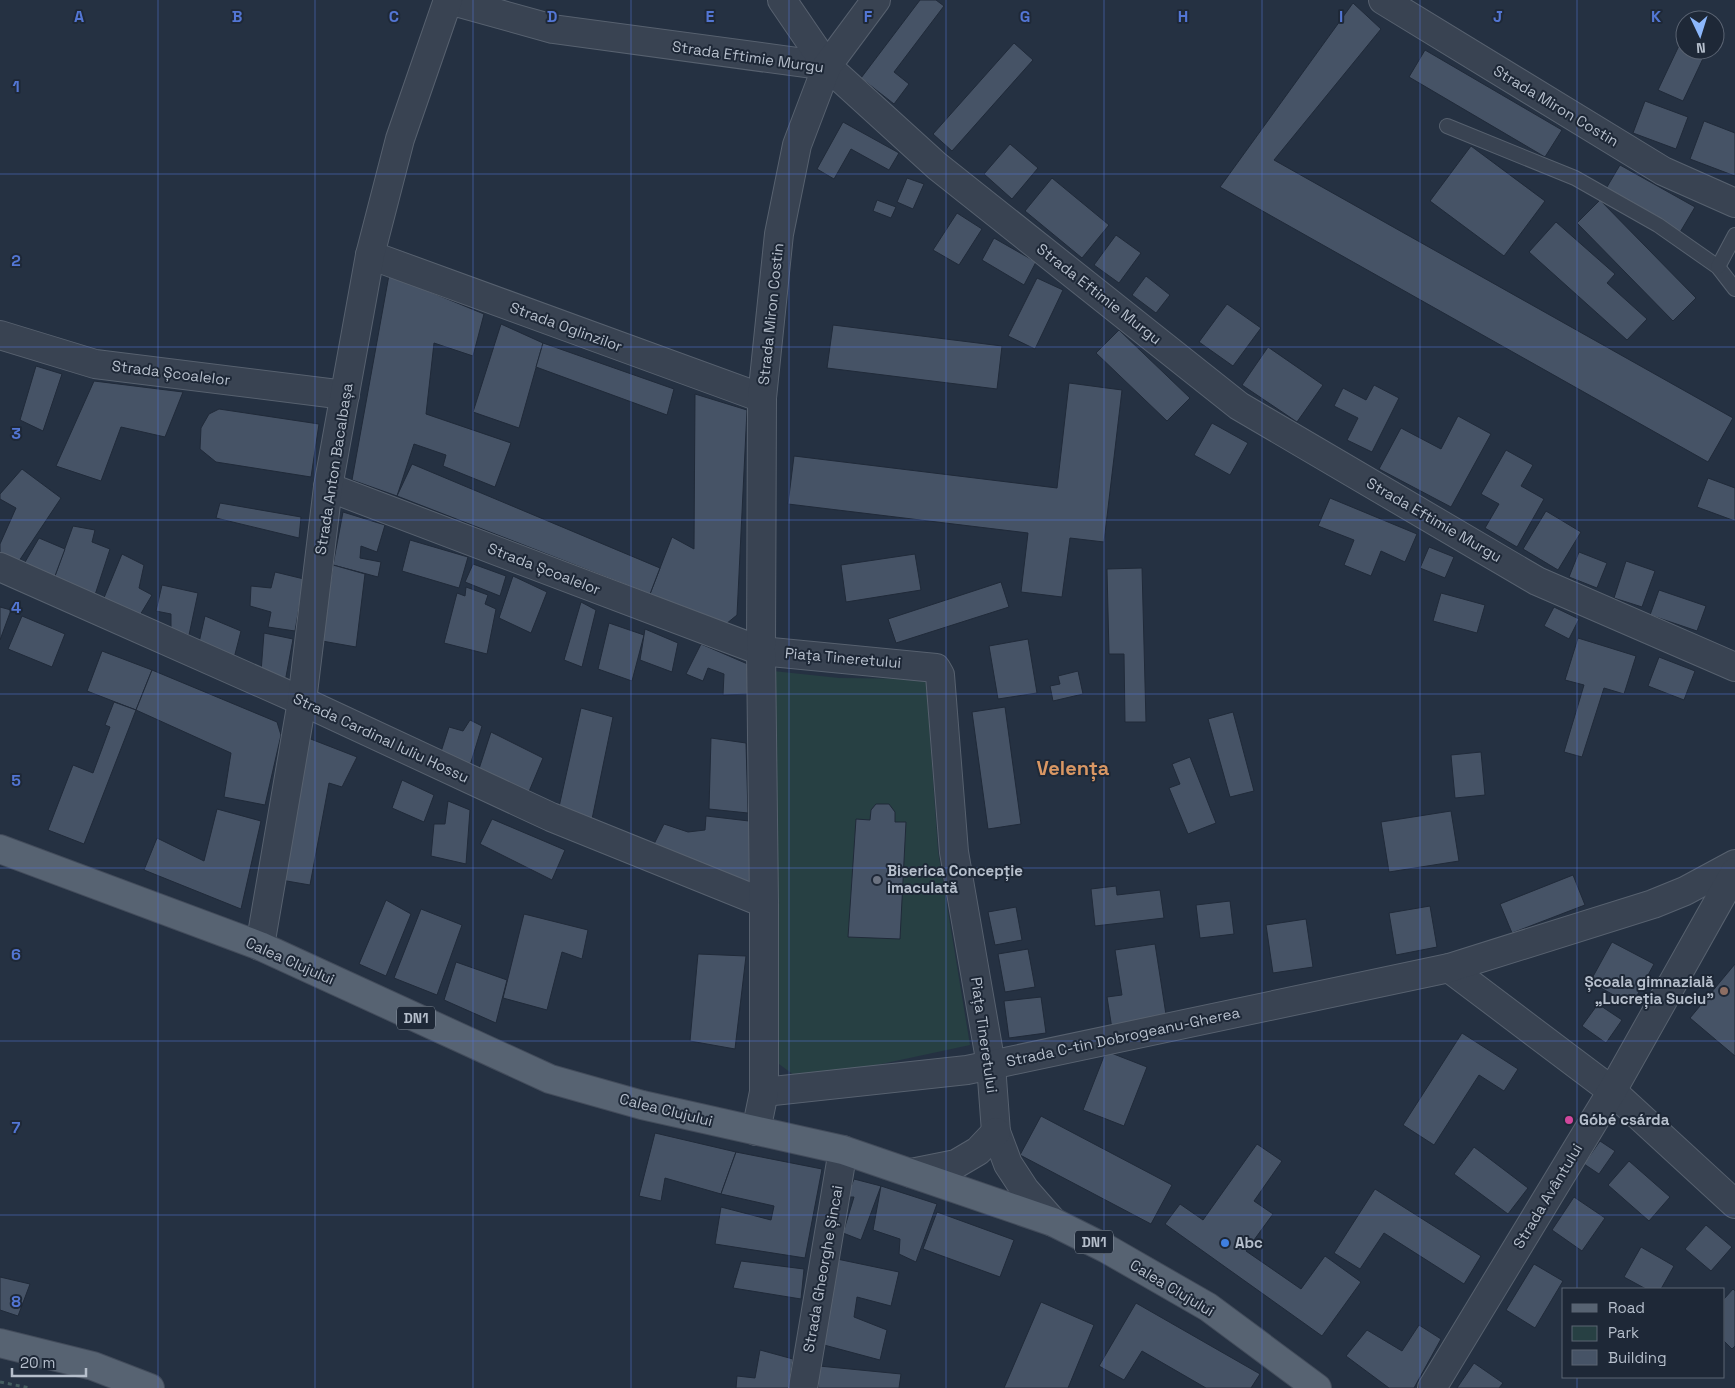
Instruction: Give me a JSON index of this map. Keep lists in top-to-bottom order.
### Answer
{
  "streets": {
    "main road": ["Calea Clujului", "DN1"],
    "street": [
      "Strada Eftimie Murgu",
      "Strada Miron Costin",
      "Strada Oglinzilor",
      "Strada Școalelor",
      "Strada Anton Bacalbașa",
      "Piața Tineretului",
      "Strada Cardinal Iuliu Hossu",
      "Strada C-tin Dobrogeanu-Gherea",
      "Strada Avântului",
      "Strada Gheorghe Șincai"
    ]
  },
  "crossings": [
    ["Strada Eftimie Murgu", "Strada Miron Costin"],
    ["Strada Eftimie Murgu", "Strada Anton Bacalbașa"],
    ["Strada Miron Costin", "Strada Oglinzilor"],
    ["Strada Miron Costin", "Strada Școalelor"],
    ["Strada Miron Costin", "Piața Tineretului"],
    ["Strada Oglinzilor", "Strada Anton Bacalbașa"],
    ["Strada Școalelor", "Strada Anton Bacalbașa"],
    ["Strada Școalelor", "Piața Tineretului"],
    ["Strada Anton Bacalbașa", "Strada Cardinal Iuliu Hossu"],
    ["Strada Anton Bacalbașa", "Calea Clujului"],
    ["Piața Tineretului", "Calea Clujului"],
    ["Piața Tineretului", "Strada C-tin Dobrogeanu-Gherea"],
    ["Calea Clujului", "Strada Gheorghe Șincai"]
  ],
  "districts": ["Velența"],
  "places": [
    "Biserica Concepție imaculată",
    "Școala gimnazială „Lucreția Suciu”",
    "Góbé csárda",
    "Abc"
  ],
  "legend": ["Road", "Park", "Building"],
  "scale_bar": "20 m",
  "north": "bottom",
  "grid": {
    "columns": [
      "A",
      "B",
      "C",
      "D",
      "E",
      "F",
      "G",
      "H",
      "I",
      "J",
      "K"
    ],
    "rows": [
      "1",
      "2",
      "3",
      "4",
      "5",
      "6",
      "7",
      "8"
    ]
  }
}
